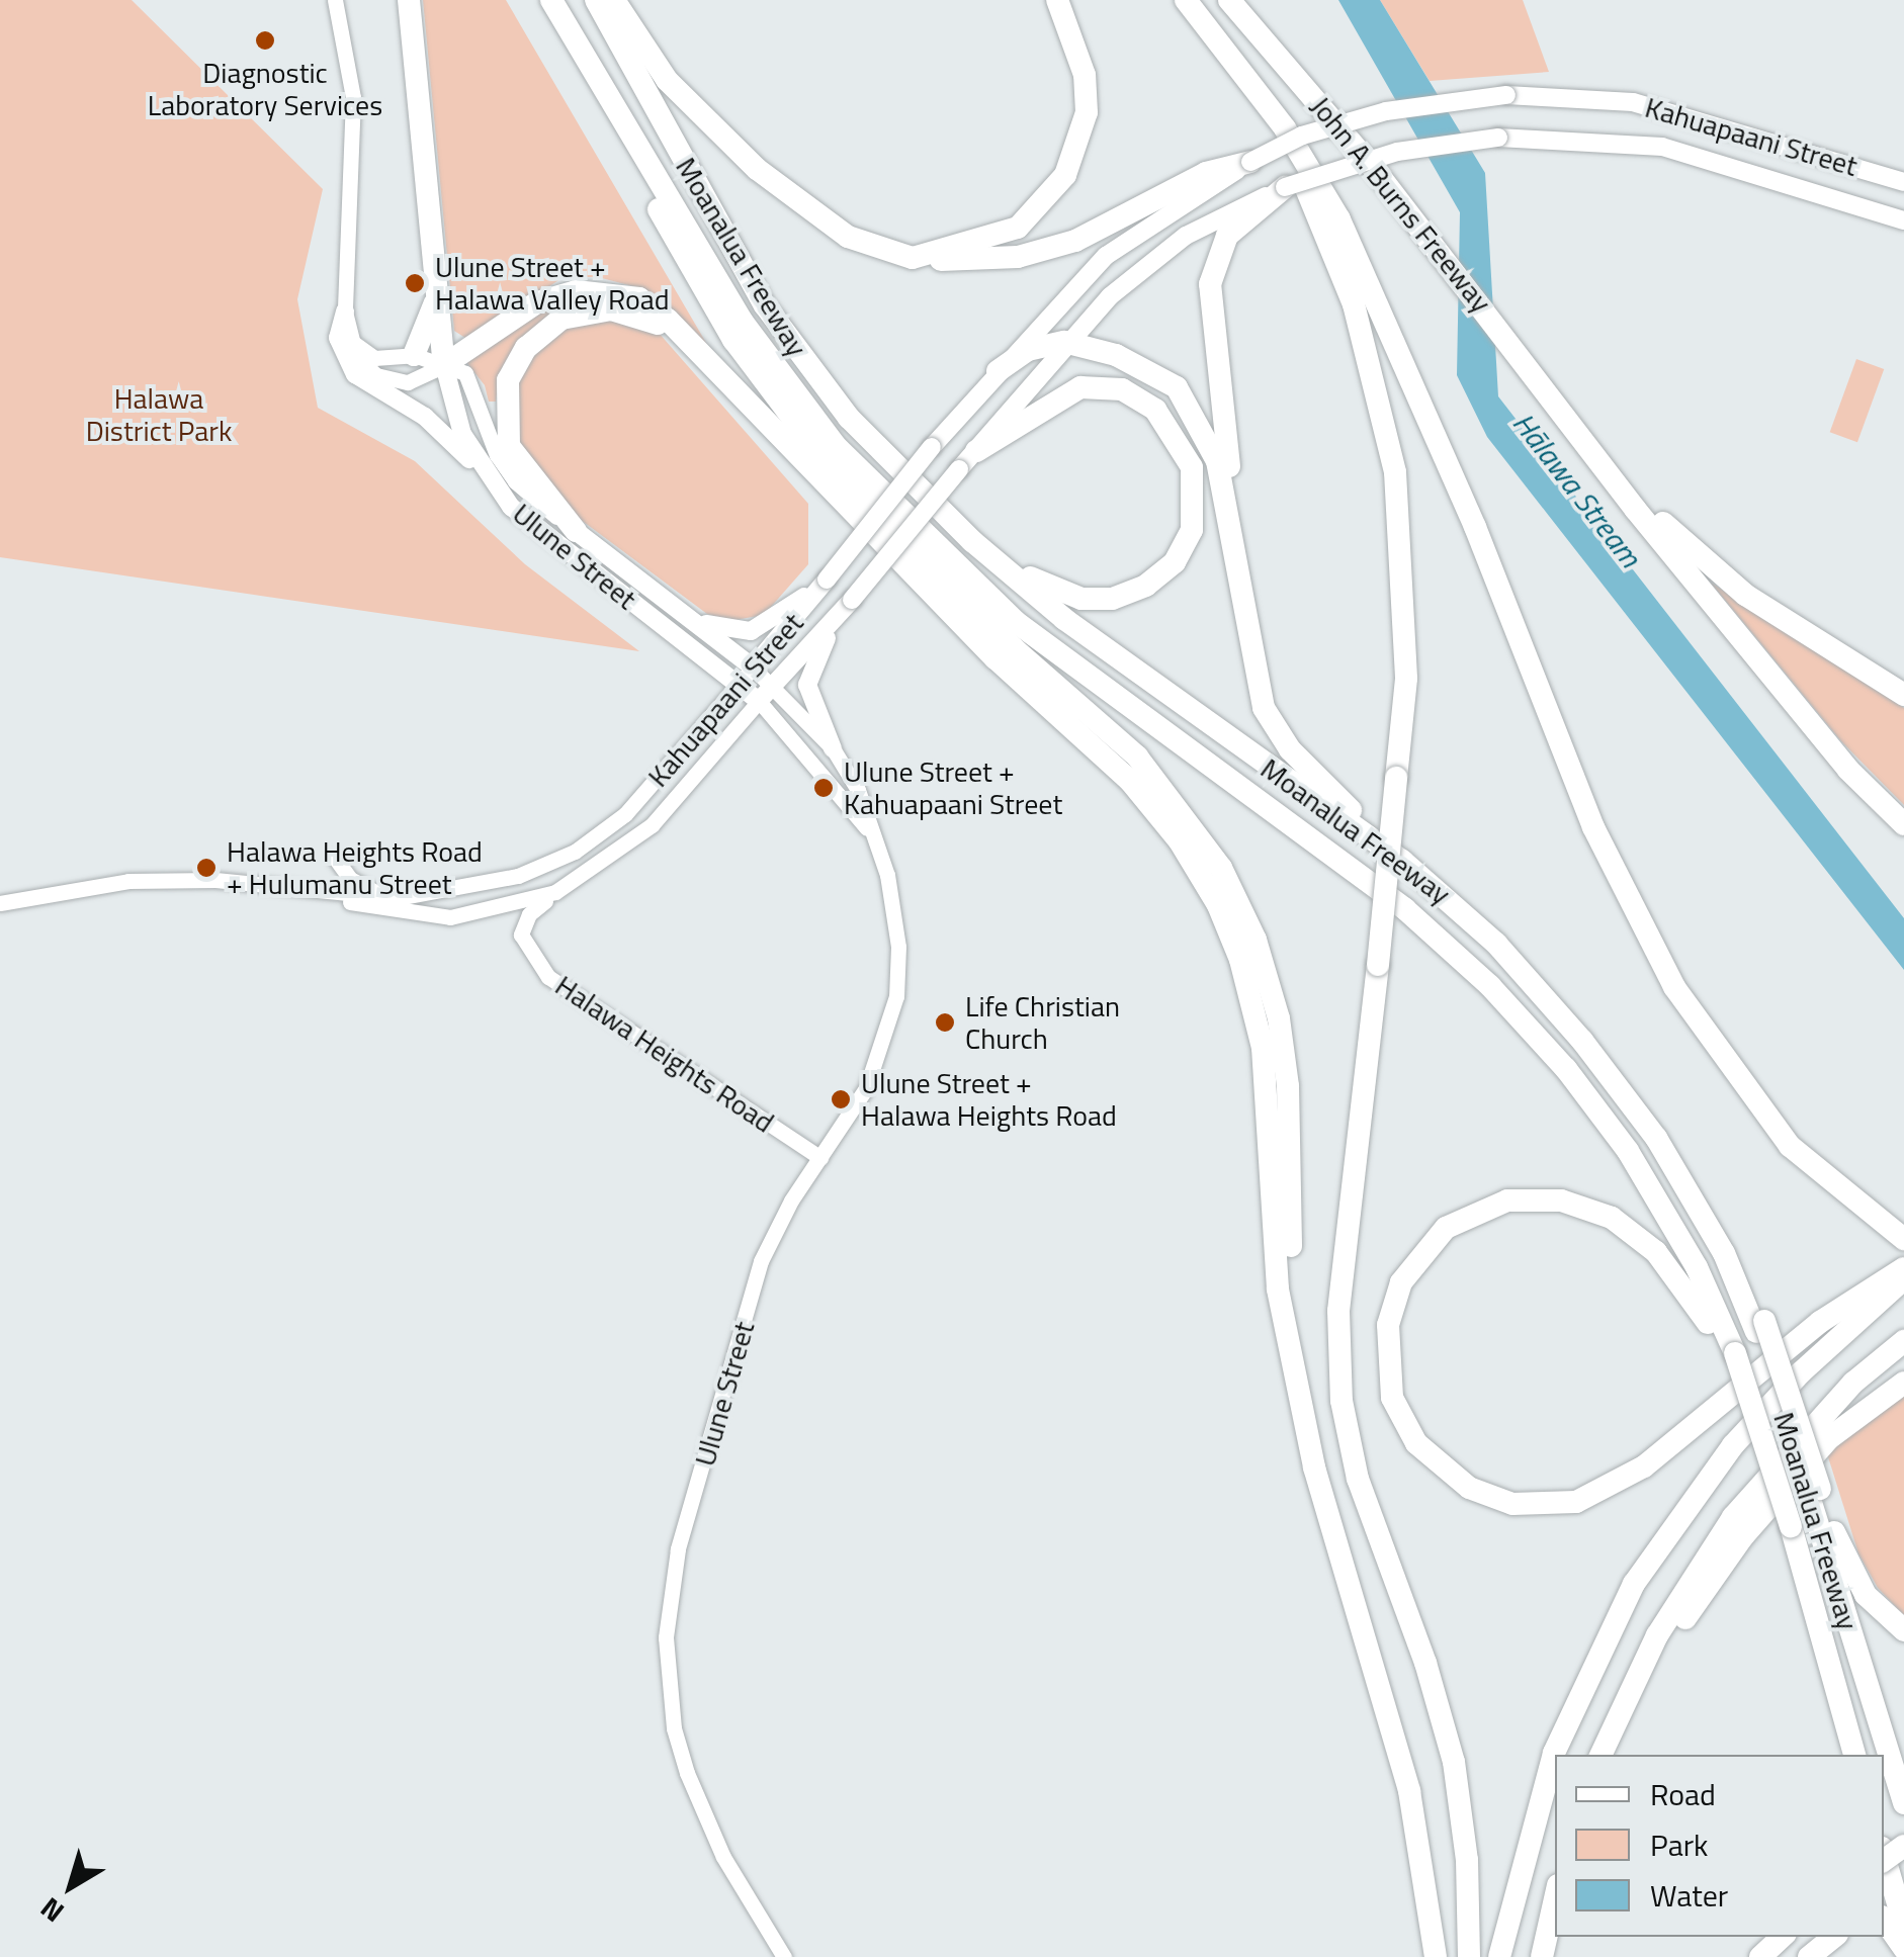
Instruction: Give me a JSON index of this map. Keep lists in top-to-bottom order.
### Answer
{
  "streets": {
    "highway": ["John A. Burns Freeway", "Moanalua Freeway"],
    "main road": ["Kahuapaani Street", "Ulune Street"],
    "street": ["Halawa Heights Road"]
  },
  "crossings": [
    ["Kahuapaani Street", "Ulune Street"],
    ["Kahuapaani Street", "Halawa Heights Road"],
    ["Ulune Street", "Halawa Heights Road"]
  ],
  "water": ["Hālawa Stream"],
  "parks": ["Halawa District Park"],
  "places": [
    "Diagnostic Laboratory Services",
    "Ulune Street + Halawa Valley Road",
    "Ulune Street + Kahuapaani Street",
    "Halawa Heights Road + Hulumanu Street",
    "Life Christian Church",
    "Ulune Street + Halawa Heights Road"
  ],
  "legend": ["Road", "Park", "Water"],
  "north": "bottom left"
}
